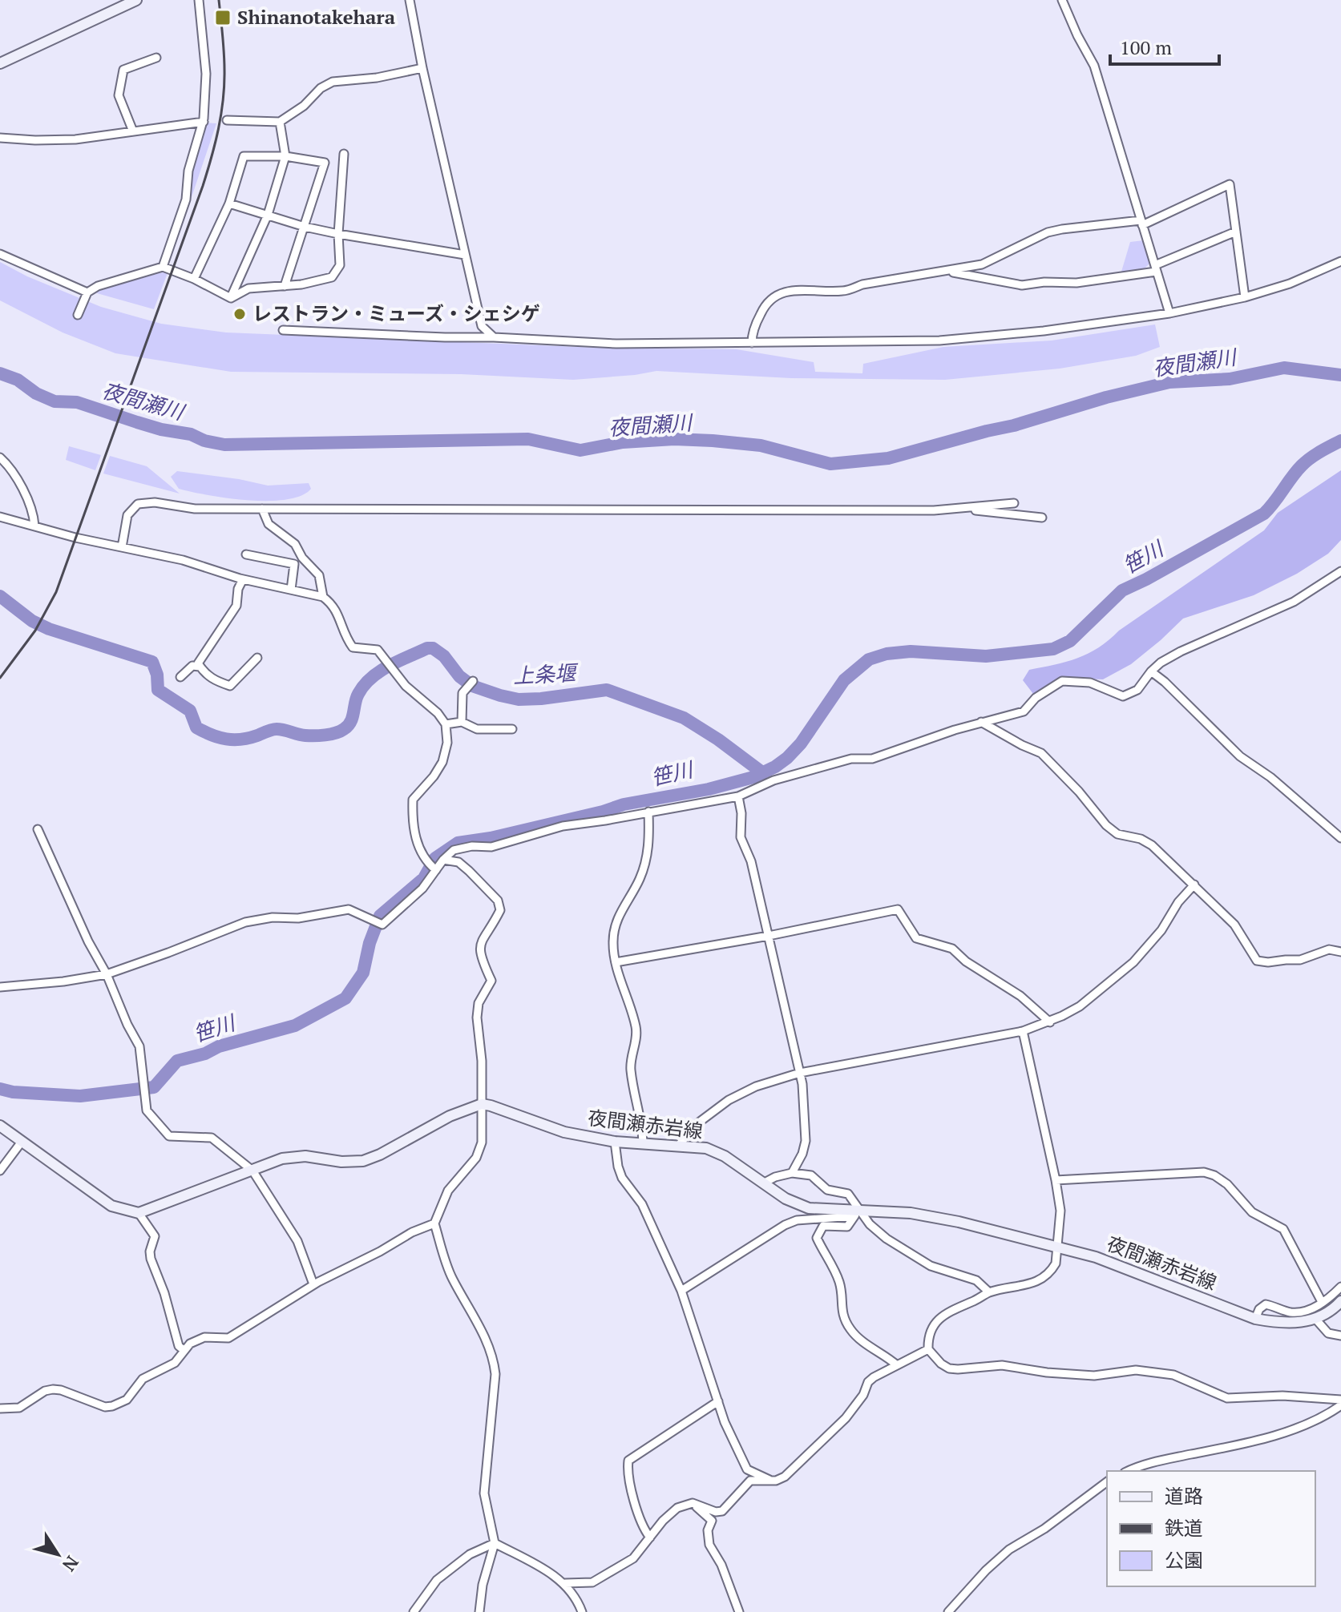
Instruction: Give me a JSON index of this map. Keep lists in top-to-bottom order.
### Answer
{
  "streets": {
    "main road": ["夜間瀬赤岩線"]
  },
  "water": ["夜間瀬川", "笹川", "上条堰"],
  "places": {
    "transit": ["Shinanotakehara"],
    "other": ["レストラン・ミューズ・シェシゲ"]
  },
  "legend": ["道路", "鉄道", "公園"],
  "scale_bar": "100 m",
  "north": "bottom right"
}
